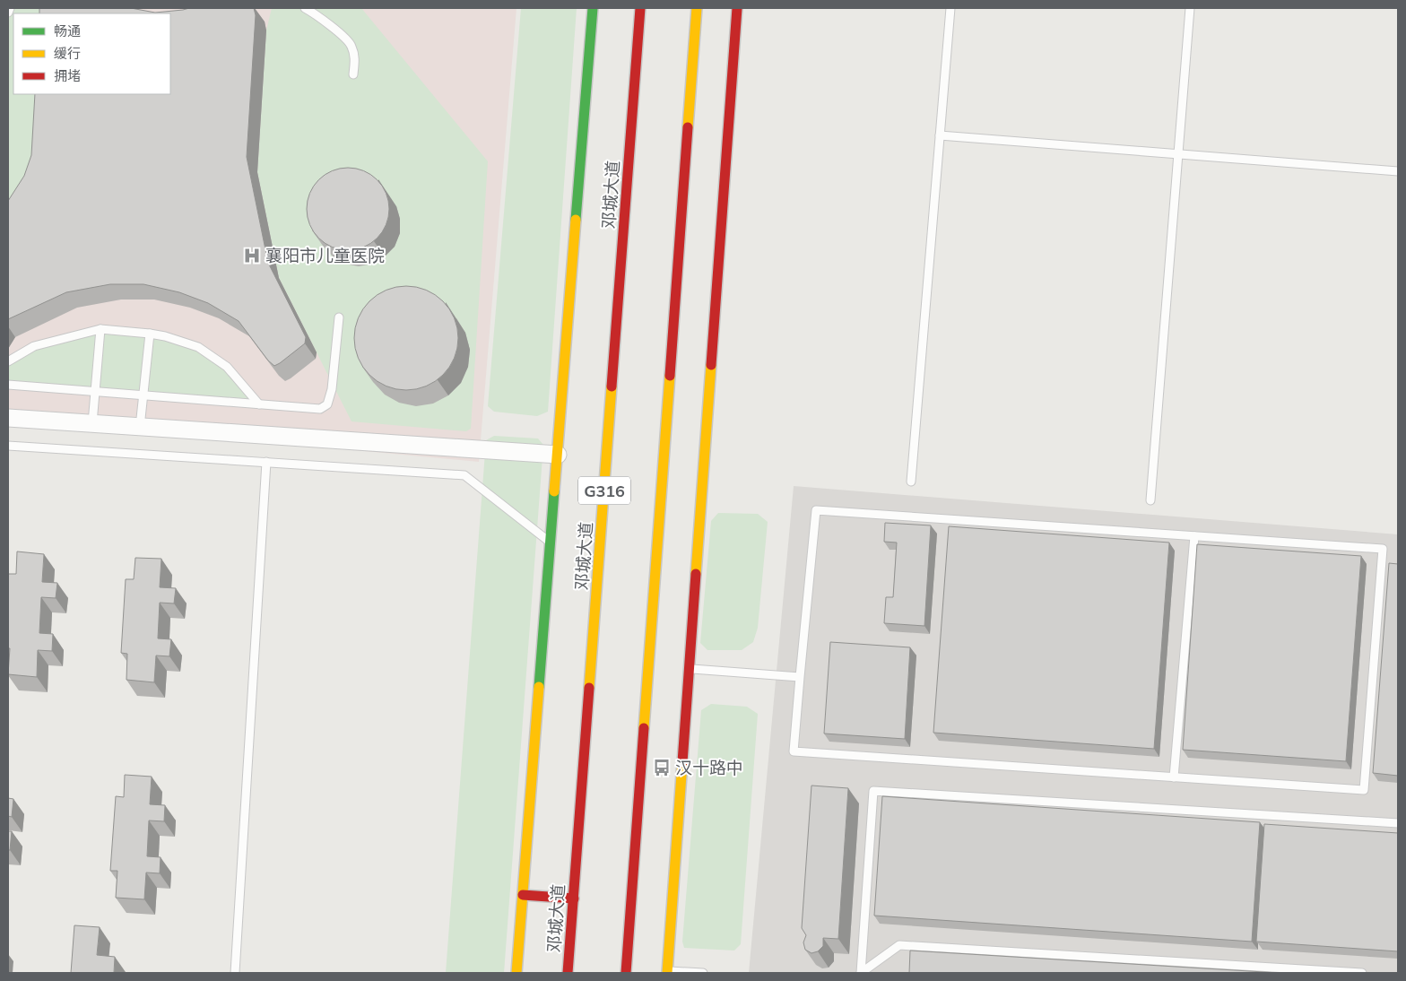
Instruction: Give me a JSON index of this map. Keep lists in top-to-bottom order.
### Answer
{
  "streets": {
    "main road": ["邓城大道", "G316"]
  },
  "places": {
    "hospital": ["襄阳市儿童医院"],
    "bus stop": ["汉十路中"]
  },
  "legend": ["畅通", "缓行", "拥堵"]
}
